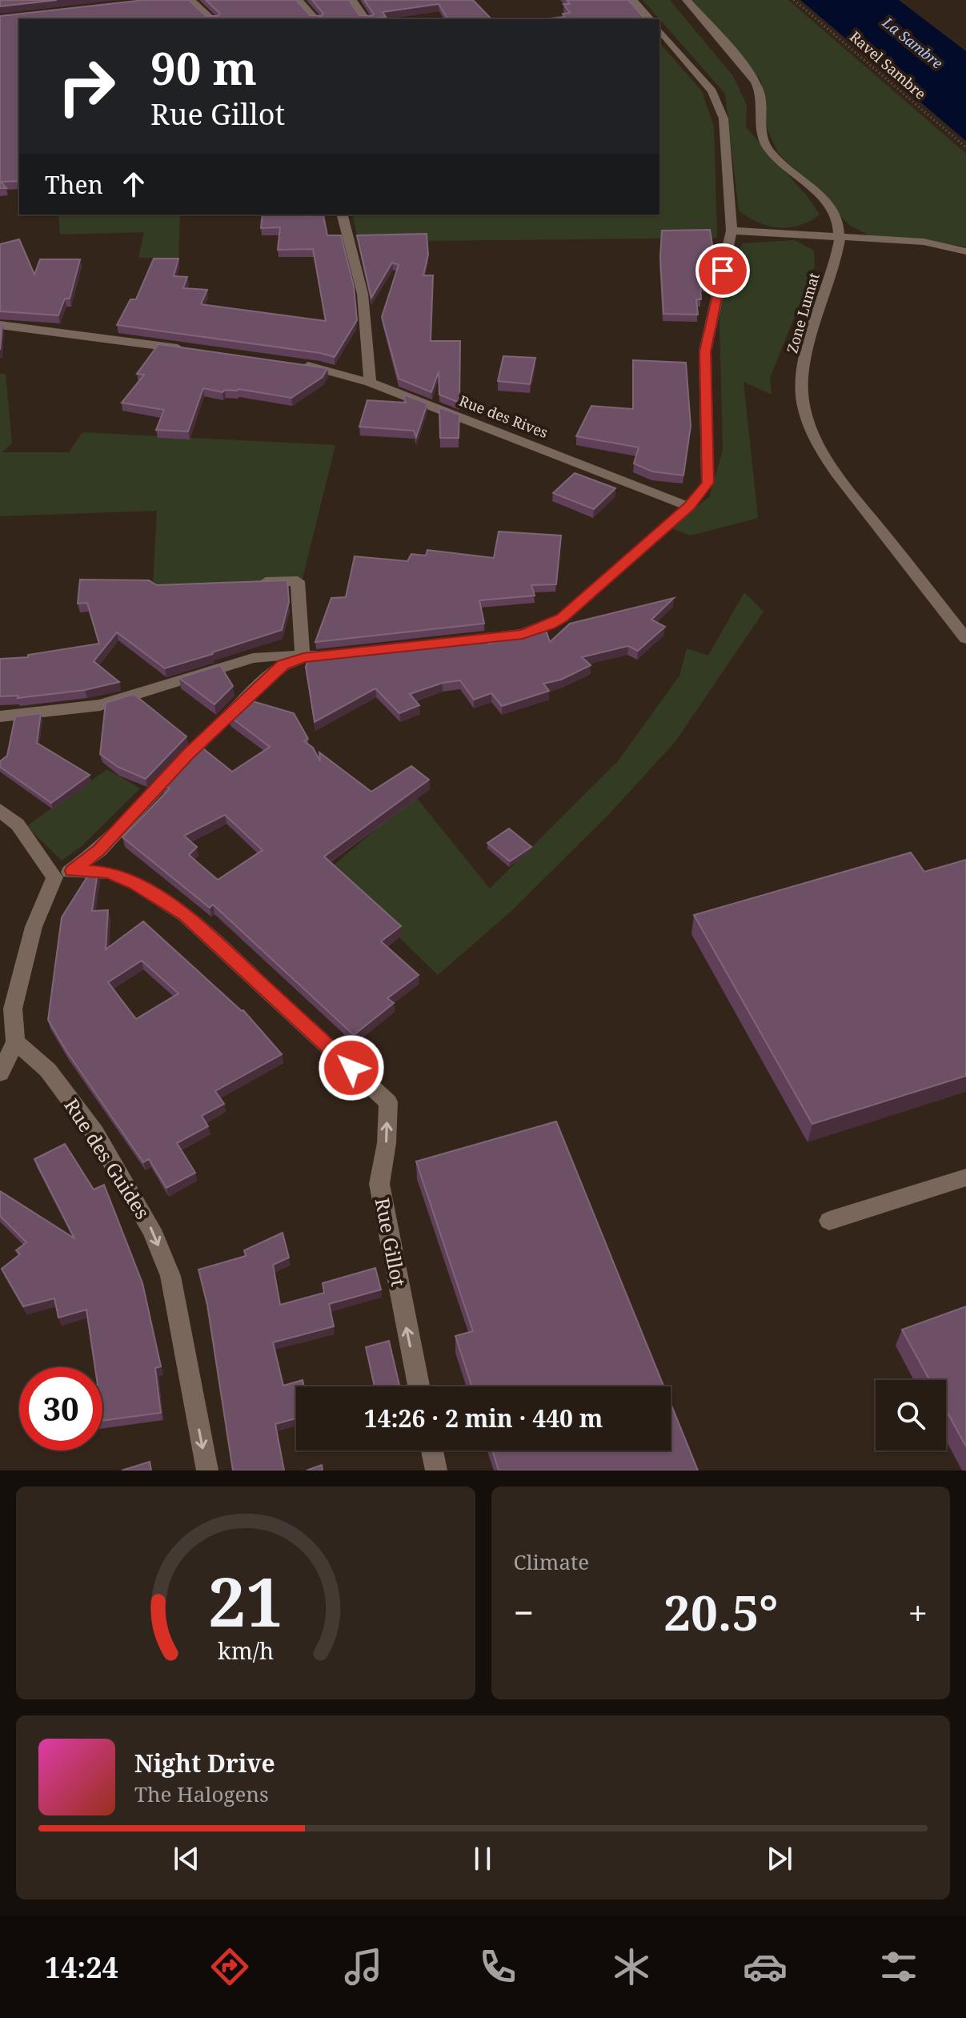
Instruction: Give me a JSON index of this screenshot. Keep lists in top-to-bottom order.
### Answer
{
  "streets": {
    "street": [
      "Zone Lumat",
      "Rue des Rives",
      "Rue des Guides",
      "Rue Gillot"
    ],
    "path": ["Ravel Sambre"]
  },
  "one_way": ["Rue des Guides", "Rue Gillot"],
  "water": ["La Sambre"],
  "page": {
    "turn": ["90 m", "Rue Gillot"],
    "then": "Then",
    "limit": "30",
    "trip": "14:26 · 2 min · 440 m",
    "tile": "Climate",
    "heat": ["−", "20.5°", "+"],
    "song": ["Night Drive", "The Halogens"],
    "tabs": "14:24",
    "gauge": ["21", "km/h"]
  }
}
